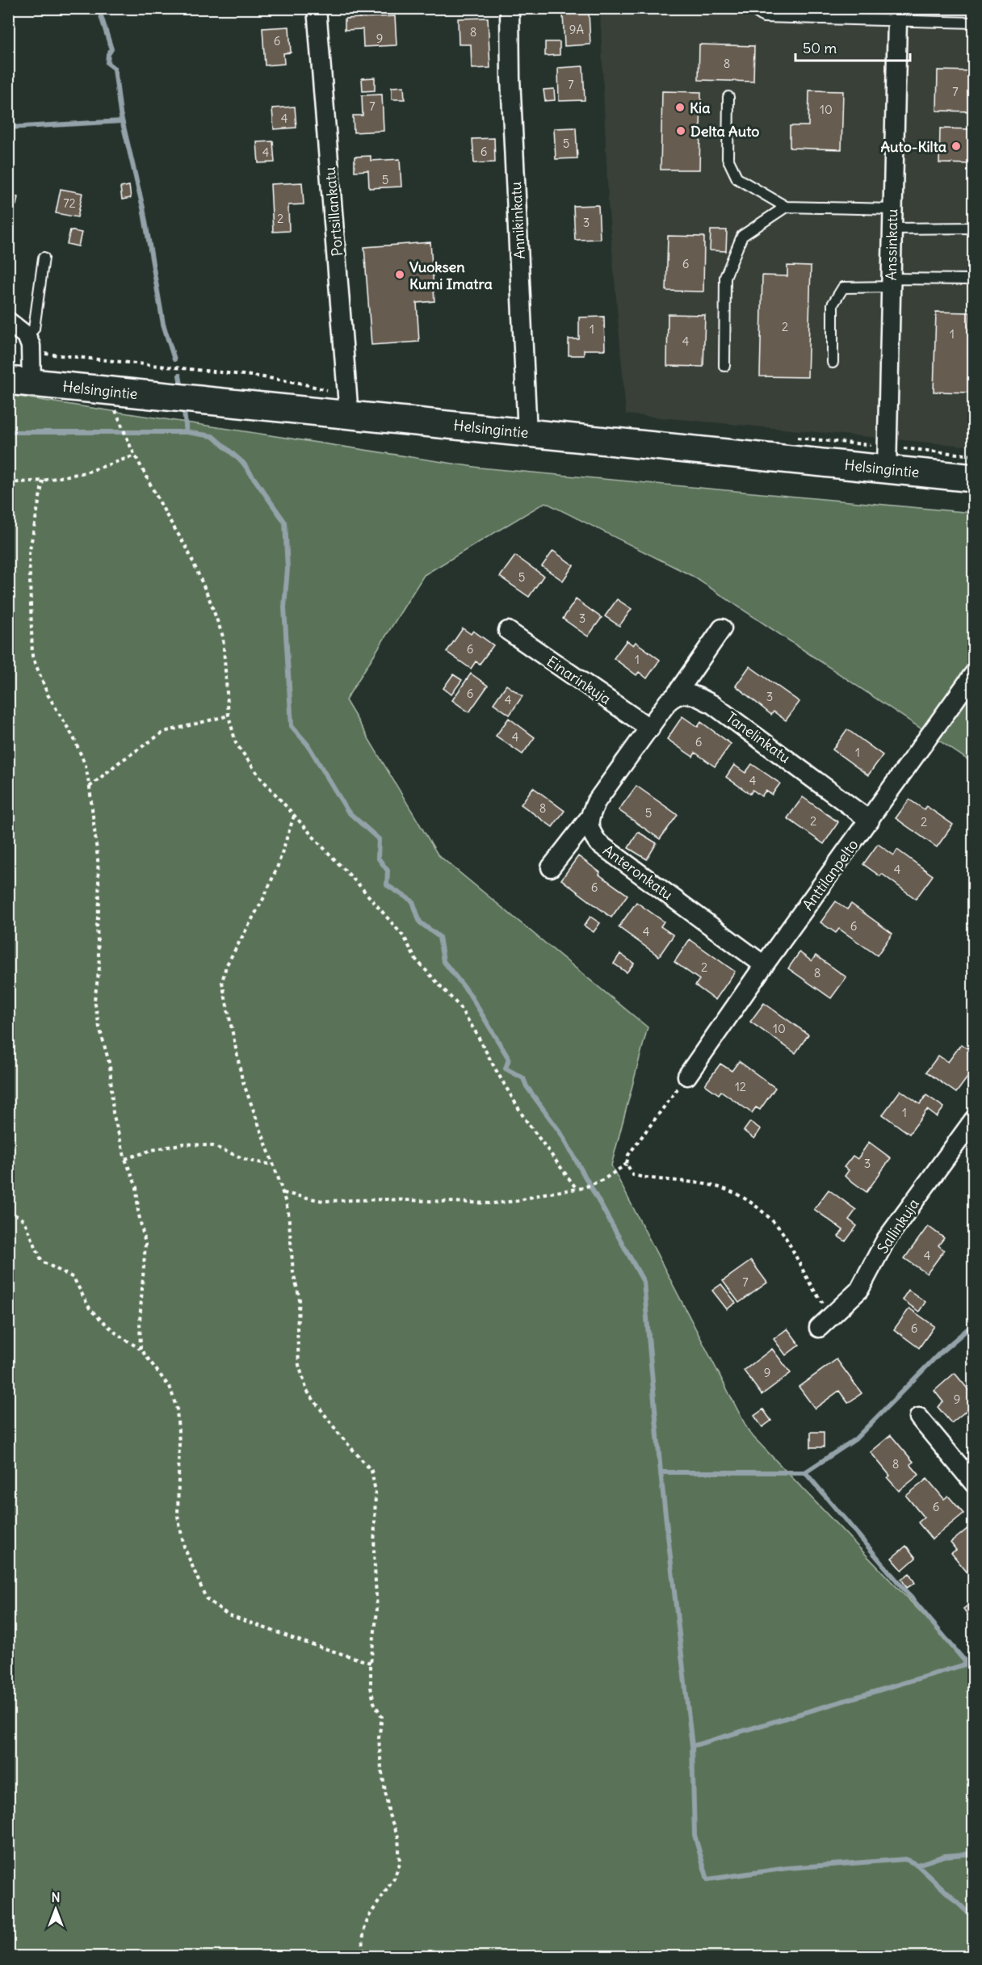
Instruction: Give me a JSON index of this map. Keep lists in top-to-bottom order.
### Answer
{
  "streets": {
    "main road": ["Helsingintie"],
    "street": [
      "Portsillankatu",
      "Annikinkatu",
      "Anssinkatu",
      "Einarinkuja",
      "Tanelinkatu",
      "Anteronkatu",
      "Anttilanpelto",
      "Sallinkuja"
    ]
  },
  "crossings": [
    ["Portsillankatu", "Helsingintie"],
    ["Annikinkatu", "Helsingintie"],
    ["Anssinkatu", "Helsingintie"],
    ["Tanelinkatu", "Anttilanpelto"],
    ["Anteronkatu", "Anttilanpelto"]
  ],
  "places": [
    "Kia",
    "Delta Auto",
    "Auto-Kilta",
    "Vuoksen Kumi Imatra"
  ],
  "house_numbers": [
    "9A",
    "8",
    "9",
    "6",
    "8",
    "7",
    "7",
    "7",
    "10",
    "4",
    "5",
    "6",
    "4",
    "5",
    "72",
    "2",
    "3",
    "6",
    "2",
    "1",
    "1",
    "4",
    "5",
    "3",
    "6",
    "1",
    "6",
    "3",
    "4",
    "4",
    "6",
    "1",
    "4",
    "8",
    "5",
    "2",
    "2",
    "4",
    "6",
    "6",
    "4",
    "2",
    "8",
    "10",
    "12",
    "1",
    "3",
    "4",
    "7",
    "6",
    "9",
    "9",
    "8",
    "6"
  ],
  "scale_bar": "50 m",
  "north": "top"
}
